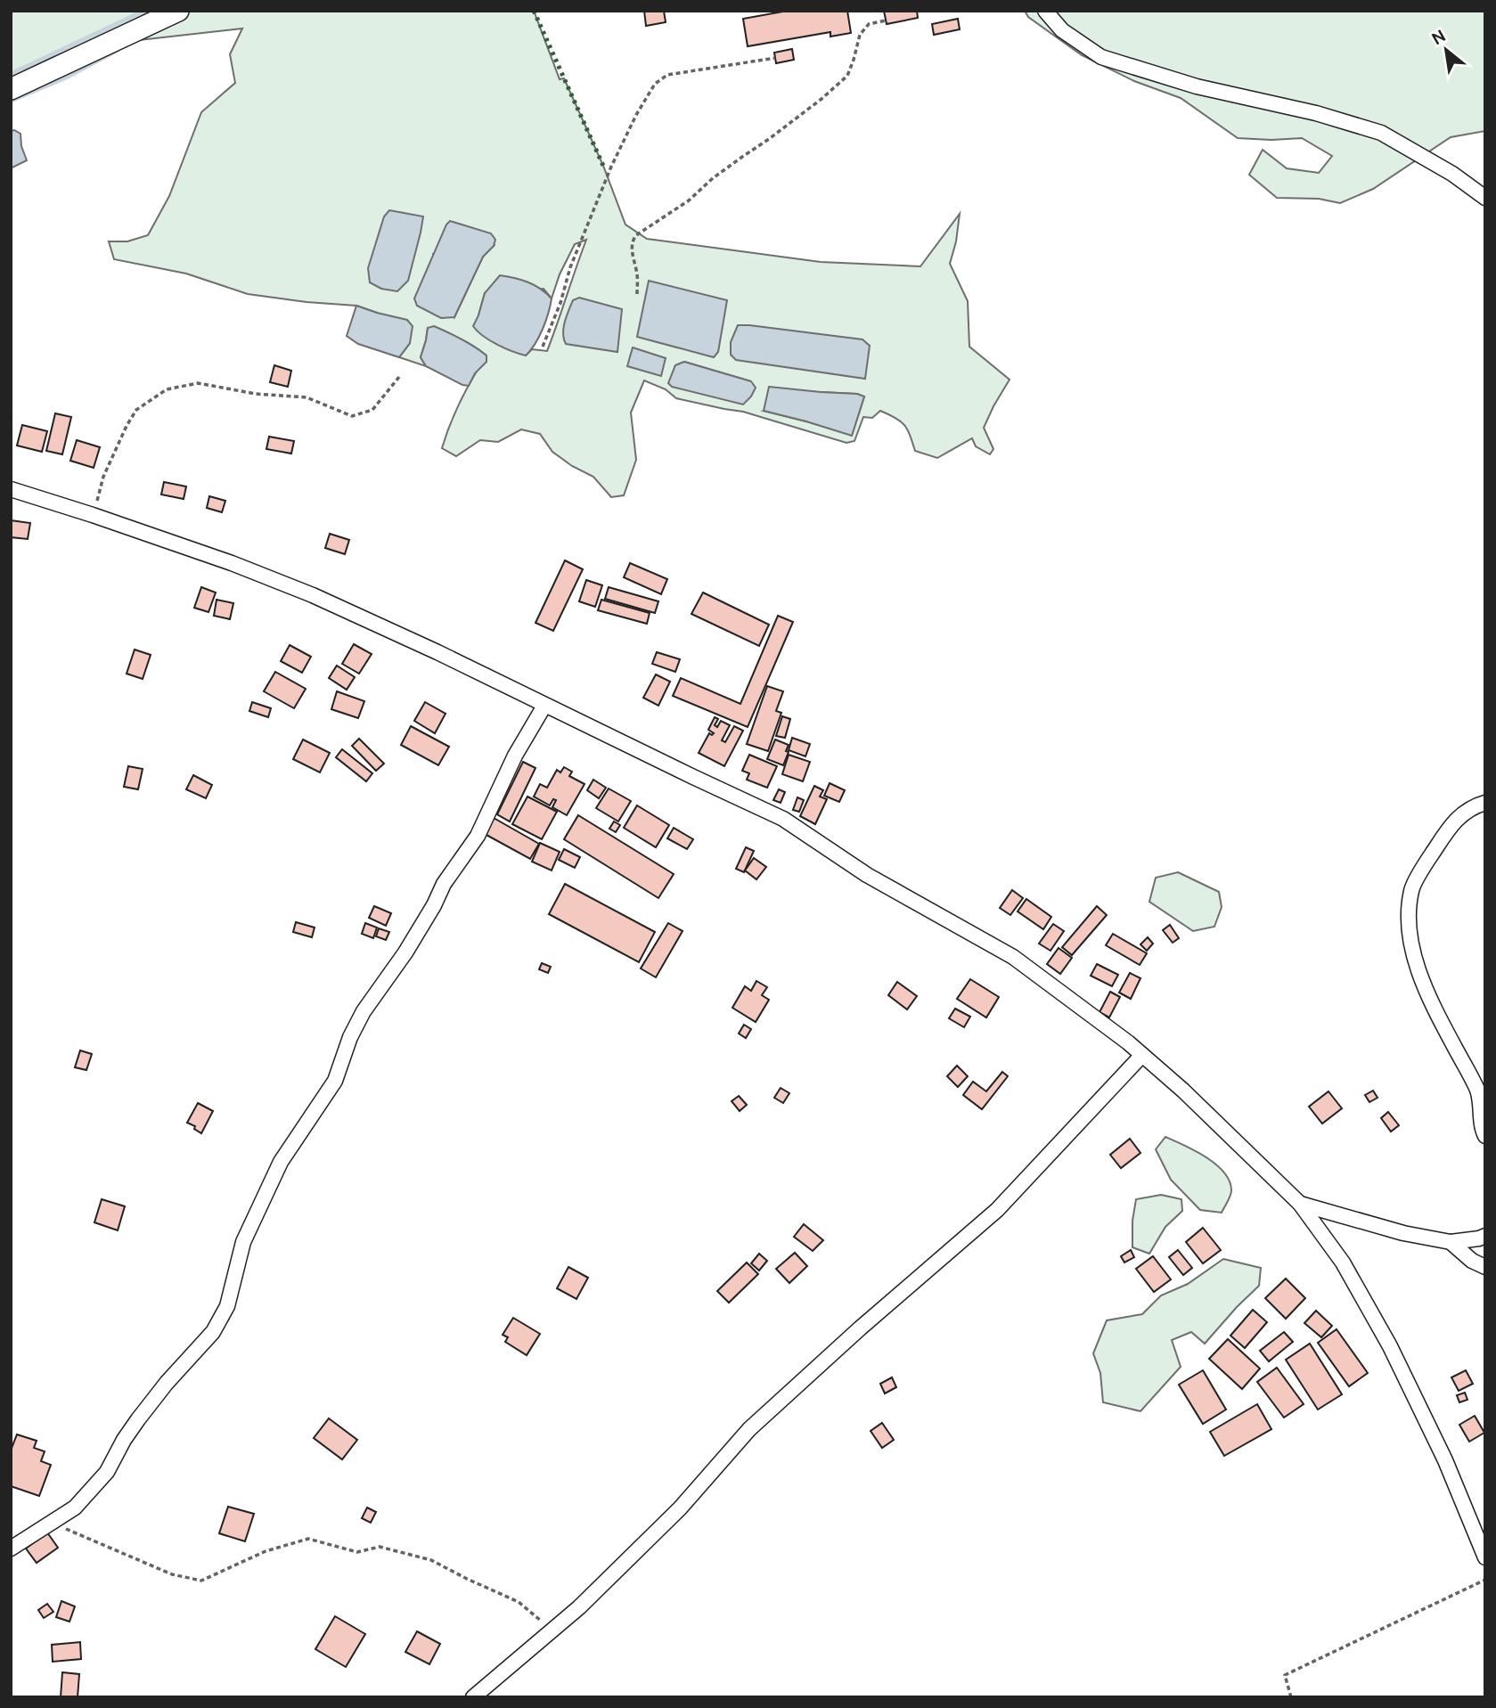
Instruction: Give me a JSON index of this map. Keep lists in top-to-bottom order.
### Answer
{
  "north": "top left"
}
